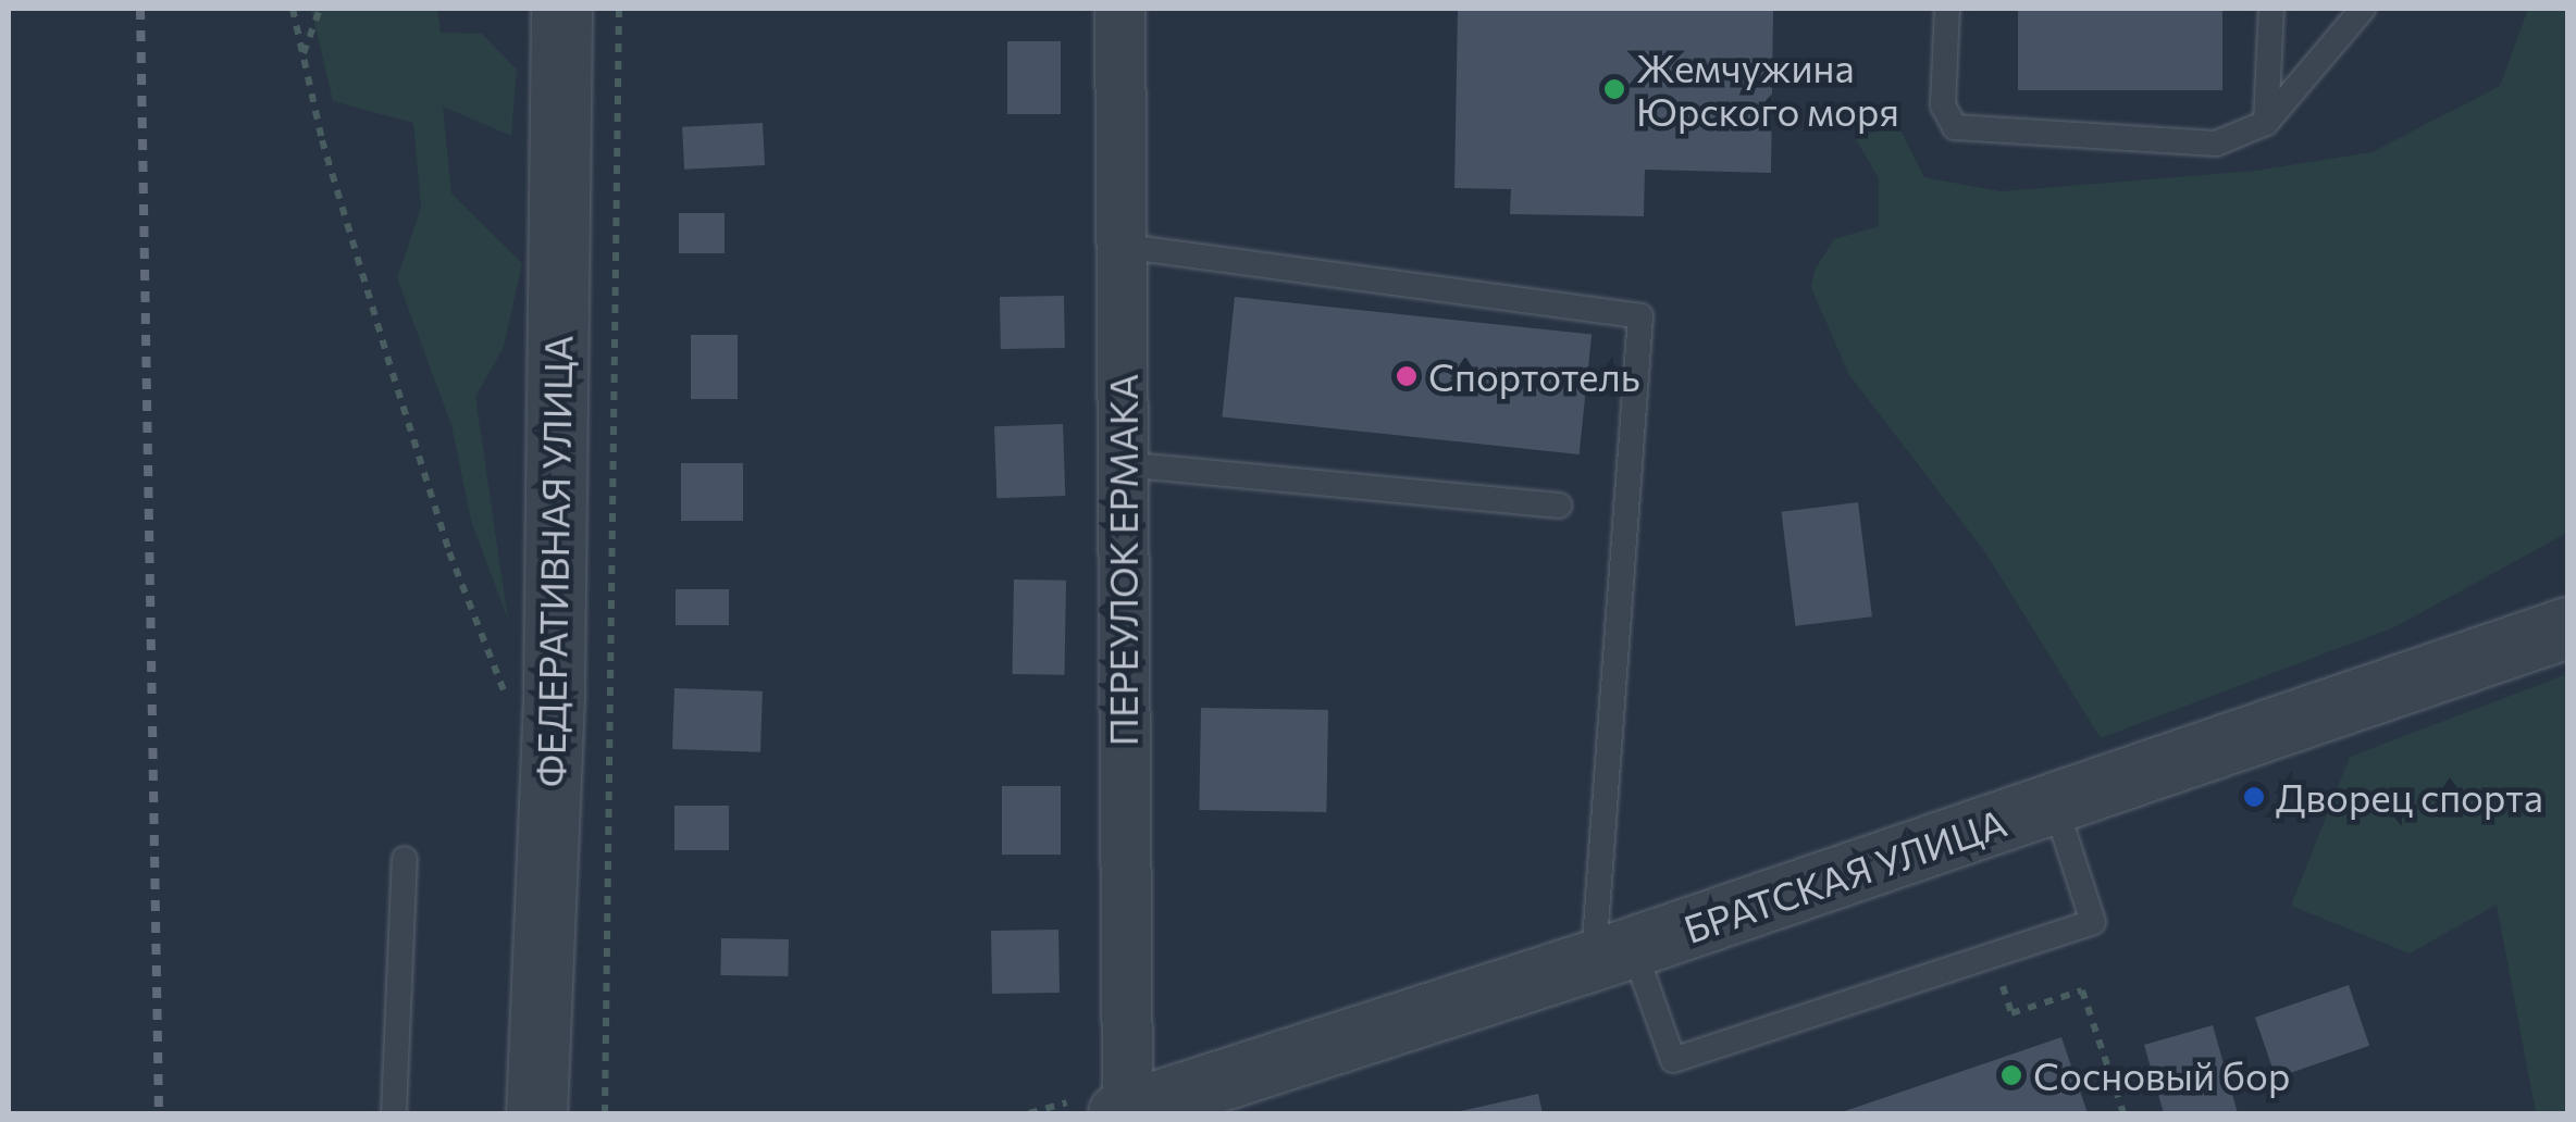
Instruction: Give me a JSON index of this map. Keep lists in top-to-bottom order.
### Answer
{
  "streets": {
    "street": ["ПЕРЕУЛОК ЕРМАКА", "ФЕДЕРАТИВНАЯ УЛИЦА", "БРАТСКАЯ УЛИЦА"]
  },
  "crossings": [
    ["ПЕРЕУЛОК ЕРМАКА", "БРАТСКАЯ УЛИЦА"]
  ],
  "places": [
    "Жемчужина Юрского моря",
    "Спортотель",
    "Дворец спорта",
    "Сосновый бор"
  ]
}
